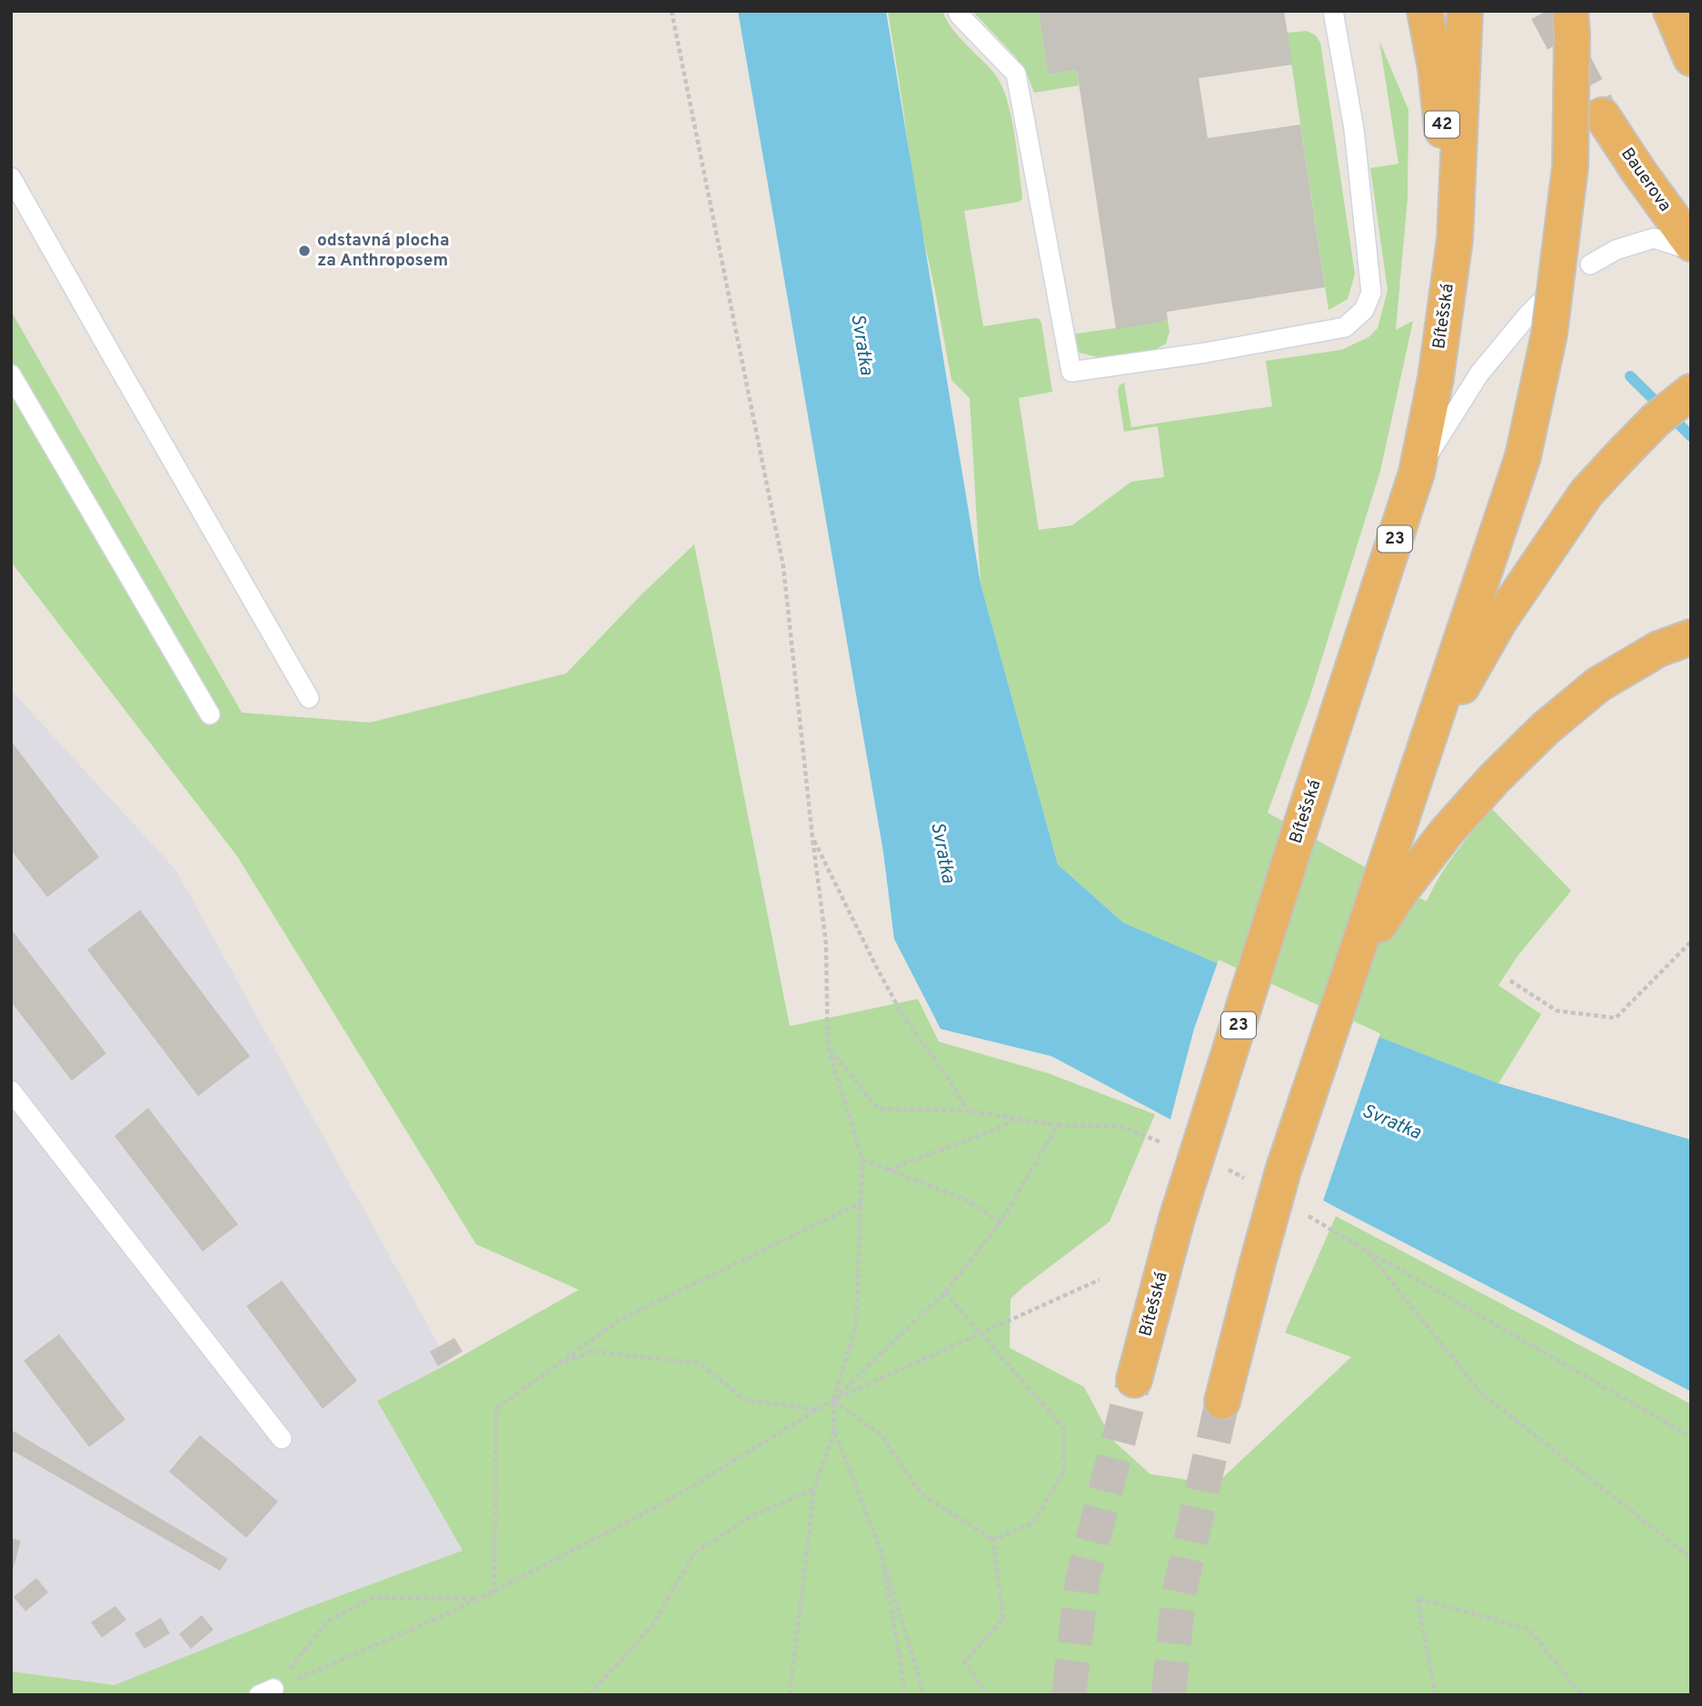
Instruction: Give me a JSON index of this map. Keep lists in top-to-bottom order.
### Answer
{
  "streets": {
    "highway": [
      "42",
      "Bauerova",
      "Bítešská",
      "23"
    ]
  },
  "crossings": [
    ["42", "Bítešská"],
    ["42", "23"],
    ["Bítešská", "23"]
  ],
  "water": ["Svratka"],
  "places": ["odstavná plocha za Anthroposem"]
}
